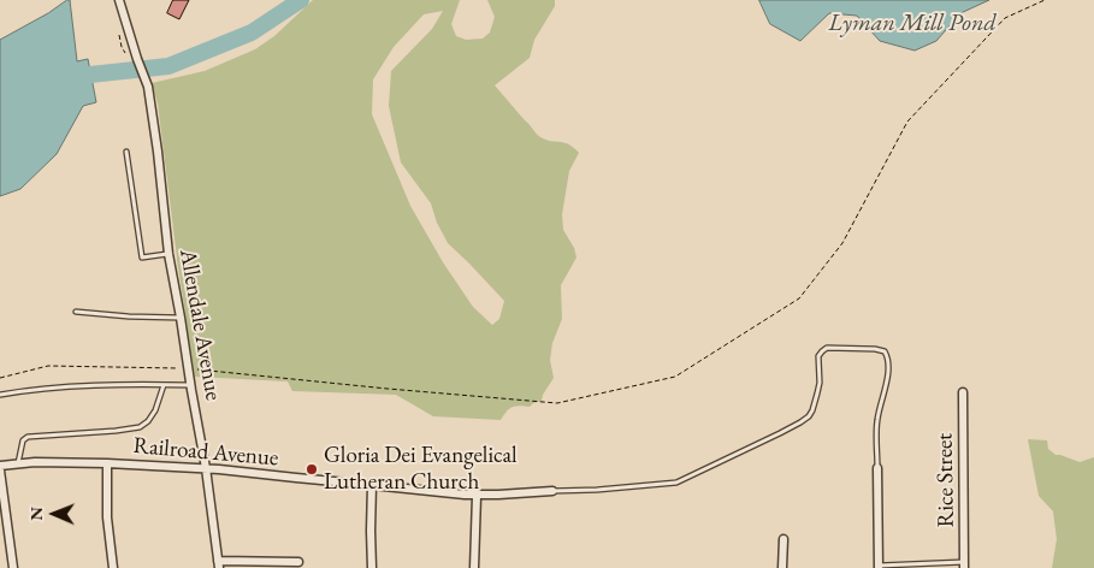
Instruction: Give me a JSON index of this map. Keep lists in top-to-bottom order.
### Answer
{
  "streets": {
    "street": ["Allendale Avenue", "Railroad Avenue", "Rice Street"]
  },
  "crossings": [
    ["Allendale Avenue", "Railroad Avenue"]
  ],
  "water": ["Lyman Mill Pond"],
  "places": ["Gloria Dei Evangelical Lutheran Church"],
  "north": "left"
}
